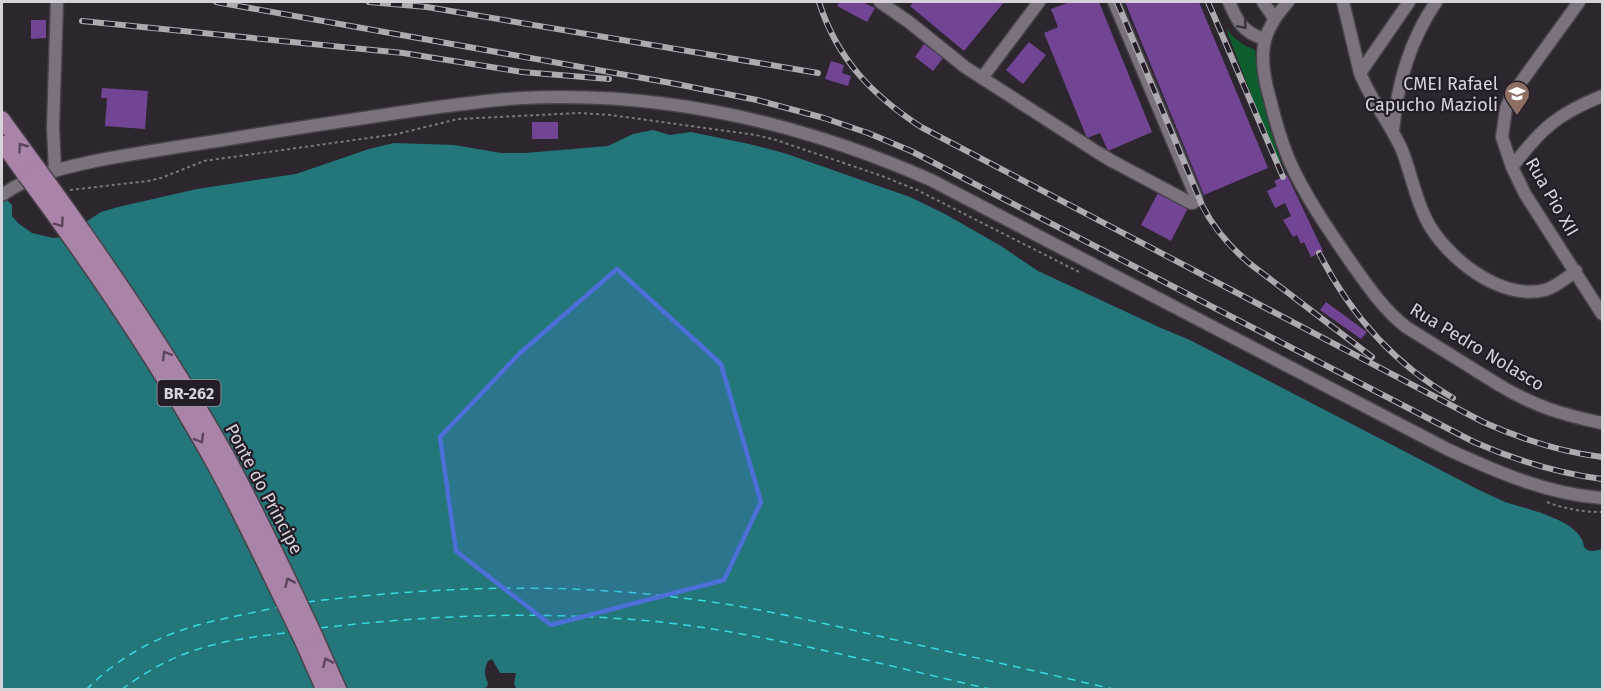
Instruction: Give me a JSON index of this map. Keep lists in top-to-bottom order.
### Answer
{
  "streets": {
    "main road": ["BR-262", "Ponte do Príncipe"],
    "street": ["Rua Pio XII", "Rua Pedro Nolasco"]
  },
  "crossings": [
    ["BR-262", "Ponte do Príncipe"]
  ],
  "places": {
    "school or university": ["CMEI Rafael Capucho Mazioli"]
  }
}
